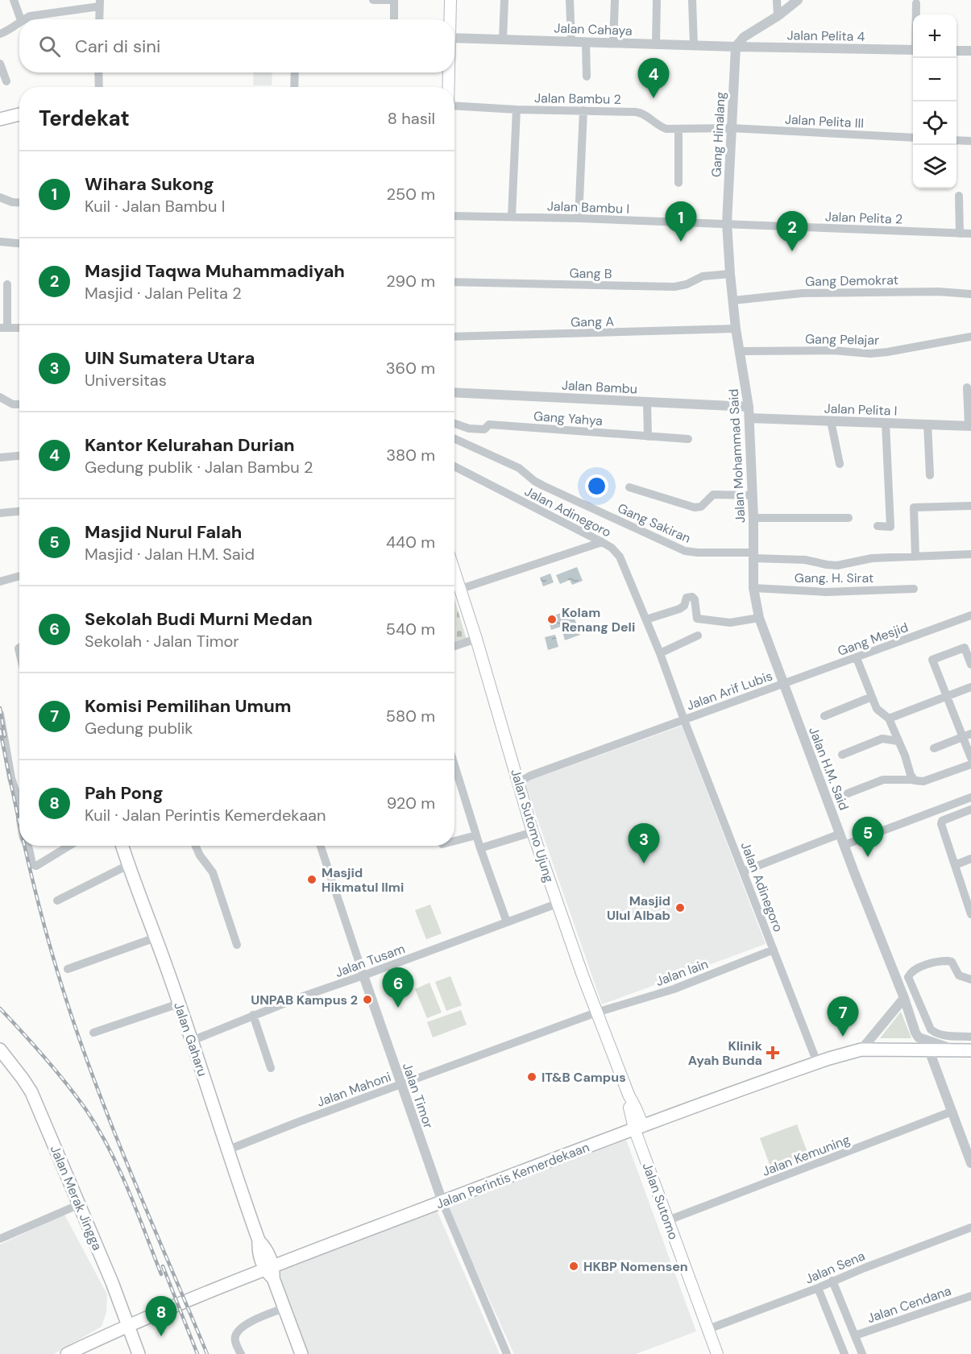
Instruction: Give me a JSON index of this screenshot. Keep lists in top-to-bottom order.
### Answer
{
  "streets": {
    "main road": [
      "Jalan Sutomo Ujung",
      "Jalan Gaharu",
      "Jalan Perintis Kemerdekaan",
      "Jalan Merak Jingga",
      "Jalan Sutomo"
    ],
    "street": [
      "Jalan Cahaya",
      "Jalan Pelita 4",
      "Jalan Bambu 2",
      "Jalan Pelita III",
      "Gang Hinalang",
      "Jalan Bambu I",
      "Jalan Pelita 2",
      "Gang B",
      "Gang Demokrat",
      "Gang A",
      "Gang Pelajar",
      "Jalan Bambu",
      "Jalan Pelita I",
      "Gang Yahya",
      "Jalan Mohammad Said",
      "Jalan Adinegoro",
      "Gang Sakiran",
      "Gang. H. Sirat",
      "Gang Mesjid",
      "Jalan Arif Lubis",
      "Jalan H.M. Said",
      "Jalan Tusam",
      "Jalan Iain",
      "Jalan Mahoni",
      "Jalan Timor",
      "Jalan Kemuning",
      "Jalan Sena",
      "Jalan Cendana"
    ]
  },
  "crossings": [
    ["Jalan Cahaya", "Jalan Pelita 4"],
    ["Jalan Cahaya", "Gang Hinalang"],
    ["Jalan Pelita 4", "Gang Hinalang"],
    ["Jalan Bambu 2", "Jalan Pelita III"],
    ["Jalan Bambu 2", "Gang Hinalang"],
    ["Jalan Pelita III", "Gang Hinalang"],
    ["Gang Hinalang", "Jalan Bambu I"],
    ["Gang Hinalang", "Jalan Pelita 2"],
    ["Gang Hinalang", "Jalan Mohammad Said"],
    ["Jalan Bambu I", "Jalan Pelita 2"],
    ["Jalan Bambu I", "Jalan Mohammad Said"],
    ["Jalan Pelita 2", "Jalan Mohammad Said"],
    ["Gang B", "Jalan Mohammad Said"],
    ["Gang Demokrat", "Jalan Mohammad Said"],
    ["Gang A", "Jalan Mohammad Said"],
    ["Gang Pelajar", "Jalan Mohammad Said"],
    ["Jalan Bambu", "Jalan Mohammad Said"],
    ["Jalan Pelita I", "Jalan Mohammad Said"],
    ["Jalan Mohammad Said", "Gang Sakiran"],
    ["Jalan Mohammad Said", "Gang. H. Sirat"],
    ["Jalan Mohammad Said", "Gang Mesjid"],
    ["Jalan Mohammad Said", "Jalan Arif Lubis"],
    ["Jalan Mohammad Said", "Jalan H.M. Said"],
    ["Jalan Adinegoro", "Jalan Arif Lubis"],
    ["Jalan Adinegoro", "Jalan Iain"],
    ["Jalan Adinegoro", "Jalan Perintis Kemerdekaan"],
    ["Gang Mesjid", "Jalan Arif Lubis"],
    ["Gang Mesjid", "Jalan H.M. Said"],
    ["Jalan Arif Lubis", "Jalan H.M. Said"],
    ["Jalan H.M. Said", "Jalan Perintis Kemerdekaan"],
    ["Jalan Sutomo Ujung", "Jalan Tusam"],
    ["Jalan Sutomo Ujung", "Jalan Iain"],
    ["Jalan Sutomo Ujung", "Jalan Mahoni"],
    ["Jalan Sutomo Ujung", "Jalan Perintis Kemerdekaan"],
    ["Jalan Sutomo Ujung", "Jalan Sutomo"],
    ["Jalan Tusam", "Jalan Gaharu"],
    ["Jalan Tusam", "Jalan Timor"],
    ["Jalan Iain", "Jalan Mahoni"],
    ["Jalan Gaharu", "Jalan Mahoni"],
    ["Jalan Gaharu", "Jalan Perintis Kemerdekaan"],
    ["Jalan Mahoni", "Jalan Timor"],
    ["Jalan Timor", "Jalan Perintis Kemerdekaan"],
    ["Jalan Kemuning", "Jalan Sutomo"],
    ["Jalan Perintis Kemerdekaan", "Jalan Merak Jingga"],
    ["Jalan Perintis Kemerdekaan", "Jalan Sutomo"],
    ["Jalan Sutomo", "Jalan Sena"]
  ],
  "places": {
    "other": [
      "Kolam Renang Deli",
      "Masjid Hikmatul Ilmi",
      "Masjid Ulul Albab",
      "UNPAB Kampus 2",
      "IT&B Campus",
      "HKBP Nomensen"
    ],
    "health": ["Klinik Ayah Bunda"]
  },
  "page": {
    "map_buttons": ["+", "−"],
    "search": "Cari di sini",
    "pins": [
      "4",
      "1",
      "2",
      "5",
      "3",
      "6",
      "7",
      "8"
    ],
    "heading": ["Terdekat", "8 hasil"],
    "list": [
      {
        "mark": "1",
        "name": "Wihara Sukong",
        "note": "Kuil · Jalan Bambu I",
        "value": "250 m"
      },
      {
        "mark": "2",
        "name": "Masjid Taqwa Muhammadiyah",
        "note": "Masjid · Jalan Pelita 2",
        "value": "290 m"
      },
      {
        "mark": "3",
        "name": "UIN Sumatera Utara",
        "note": "Universitas",
        "value": "360 m"
      },
      {
        "mark": "4",
        "name": "Kantor Kelurahan Durian",
        "note": "Gedung publik · Jalan Bambu 2",
        "value": "380 m"
      },
      {
        "mark": "5",
        "name": "Masjid Nurul Falah",
        "note": "Masjid · Jalan H.M. Said",
        "value": "440 m"
      },
      {
        "mark": "6",
        "name": "Sekolah Budi Murni Medan",
        "note": "Sekolah · Jalan Timor",
        "value": "540 m"
      },
      {
        "mark": "7",
        "name": "Komisi Pemilihan Umum",
        "note": "Gedung publik",
        "value": "580 m"
      },
      {
        "mark": "8",
        "name": "Pah Pong",
        "note": "Kuil · Jalan Perintis Kemerdekaan",
        "value": "920 m"
      }
    ]
  }
}
